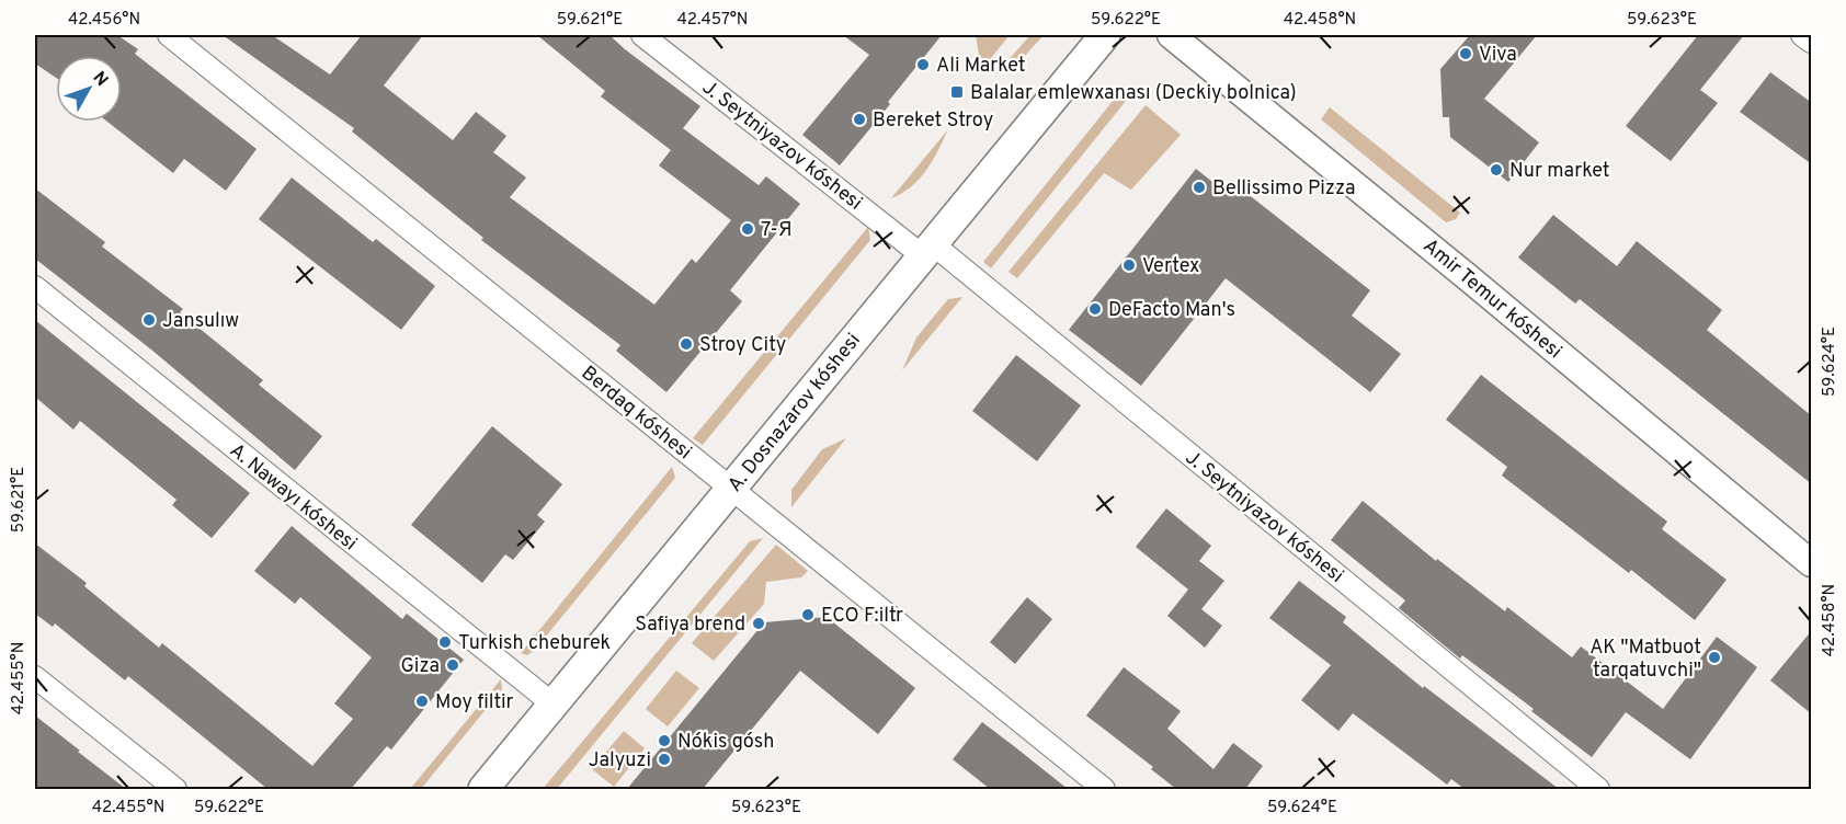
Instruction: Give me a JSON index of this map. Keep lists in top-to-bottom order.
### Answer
{
  "streets": {
    "main road": ["A. Dosnazarov kóshesi"],
    "street": [
      "J. Seytniyazov kóshesi",
      "Amir Temur kóshesi",
      "Berdaq kóshesi",
      "A. Nawayı kóshesi"
    ]
  },
  "crossings": [
    ["J. Seytniyazov kóshesi", "A. Dosnazarov kóshesi"],
    ["Berdaq kóshesi", "A. Dosnazarov kóshesi"],
    ["A. Dosnazarov kóshesi", "A. Nawayı kóshesi"]
  ],
  "places": {
    "other": [
      "Viva",
      "Ali Market",
      "Bereket Stroy",
      "Nur market",
      "Bellissimo Pizza",
      "7-Я",
      "Vertex",
      "DeFacto Man's",
      "Jansulıw",
      "Stroy City",
      "ECO F:iltr",
      "Safiya brend",
      "Turkish cheburek",
      "AK \"Matbuot tarqatuvchi\"",
      "Giza",
      "Moy filtir",
      "Nókis gósh",
      "Jalyuzi"
    ],
    "transit": ["Balalar emlewxanası (Deckiy bolnica)"]
  },
  "north": "top right",
  "coordinates": [
    "42.456°N",
    "59.621°E",
    "42.457°N",
    "59.622°E",
    "42.458°N",
    "59.623°E",
    "59.624°E",
    "42.455°N"
  ]
}
